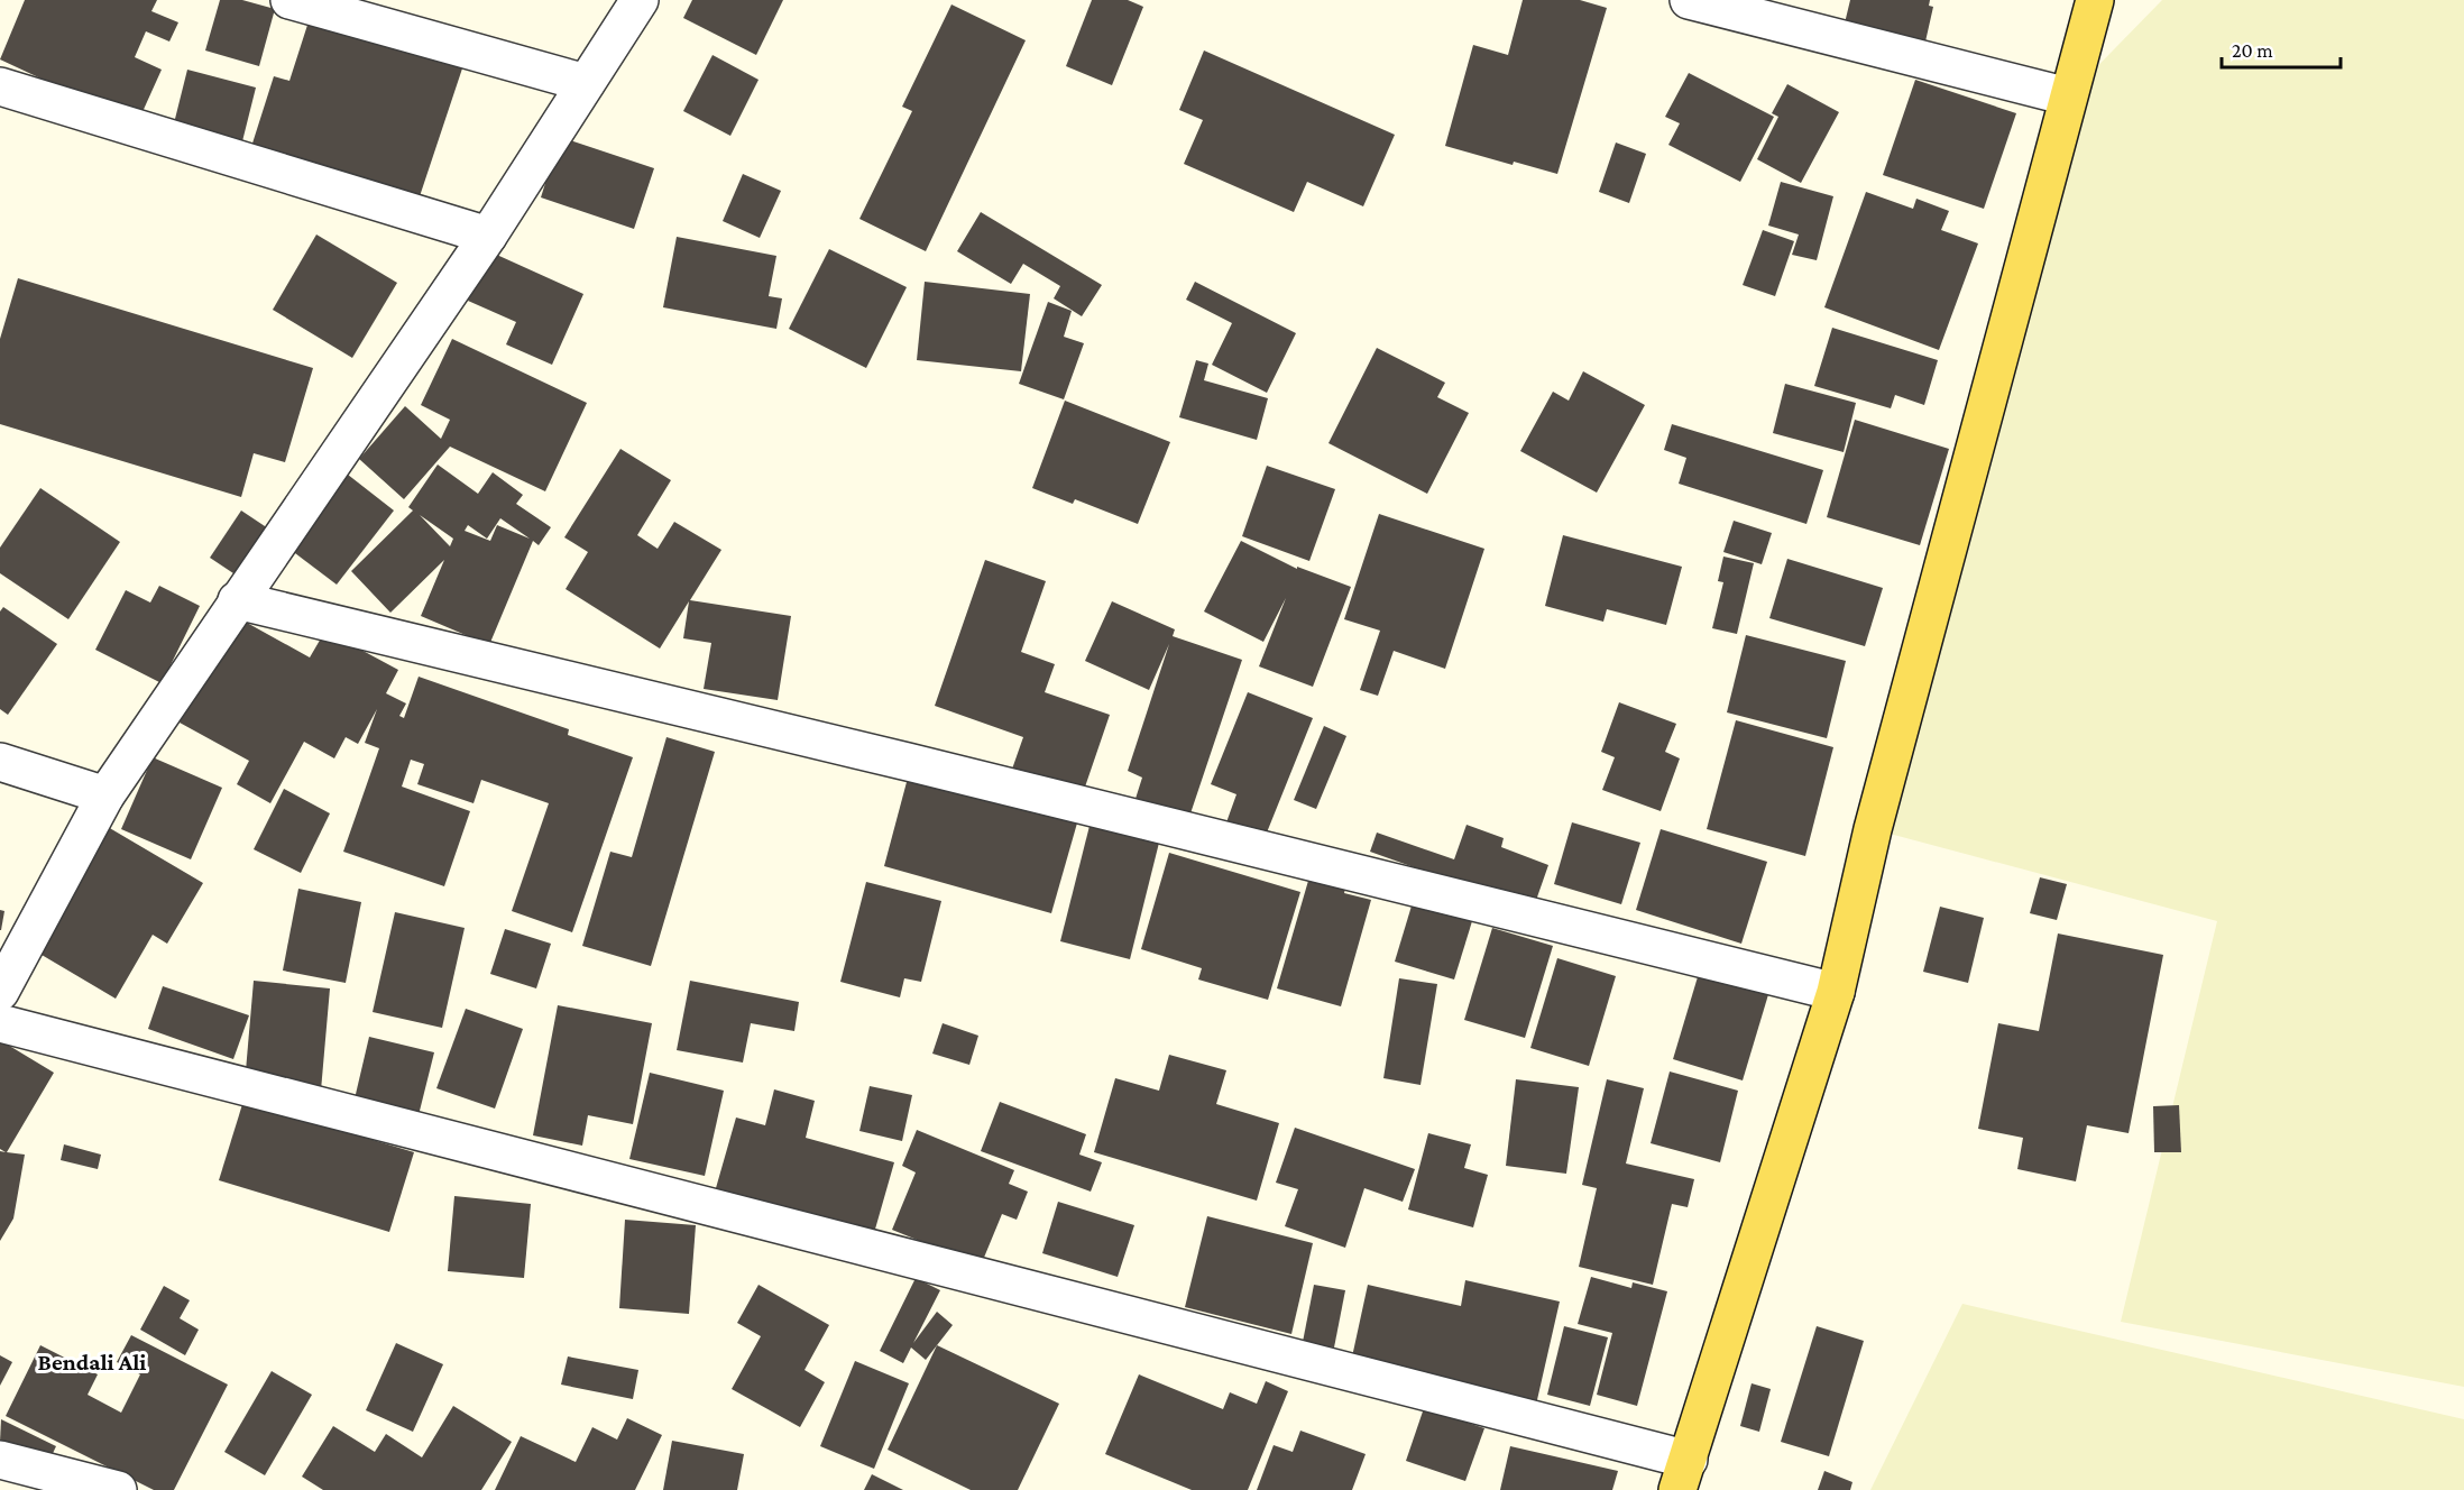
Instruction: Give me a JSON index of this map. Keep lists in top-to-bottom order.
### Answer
{
  "districts": ["Bendali Ali"],
  "scale_bar": "20 m"
}
